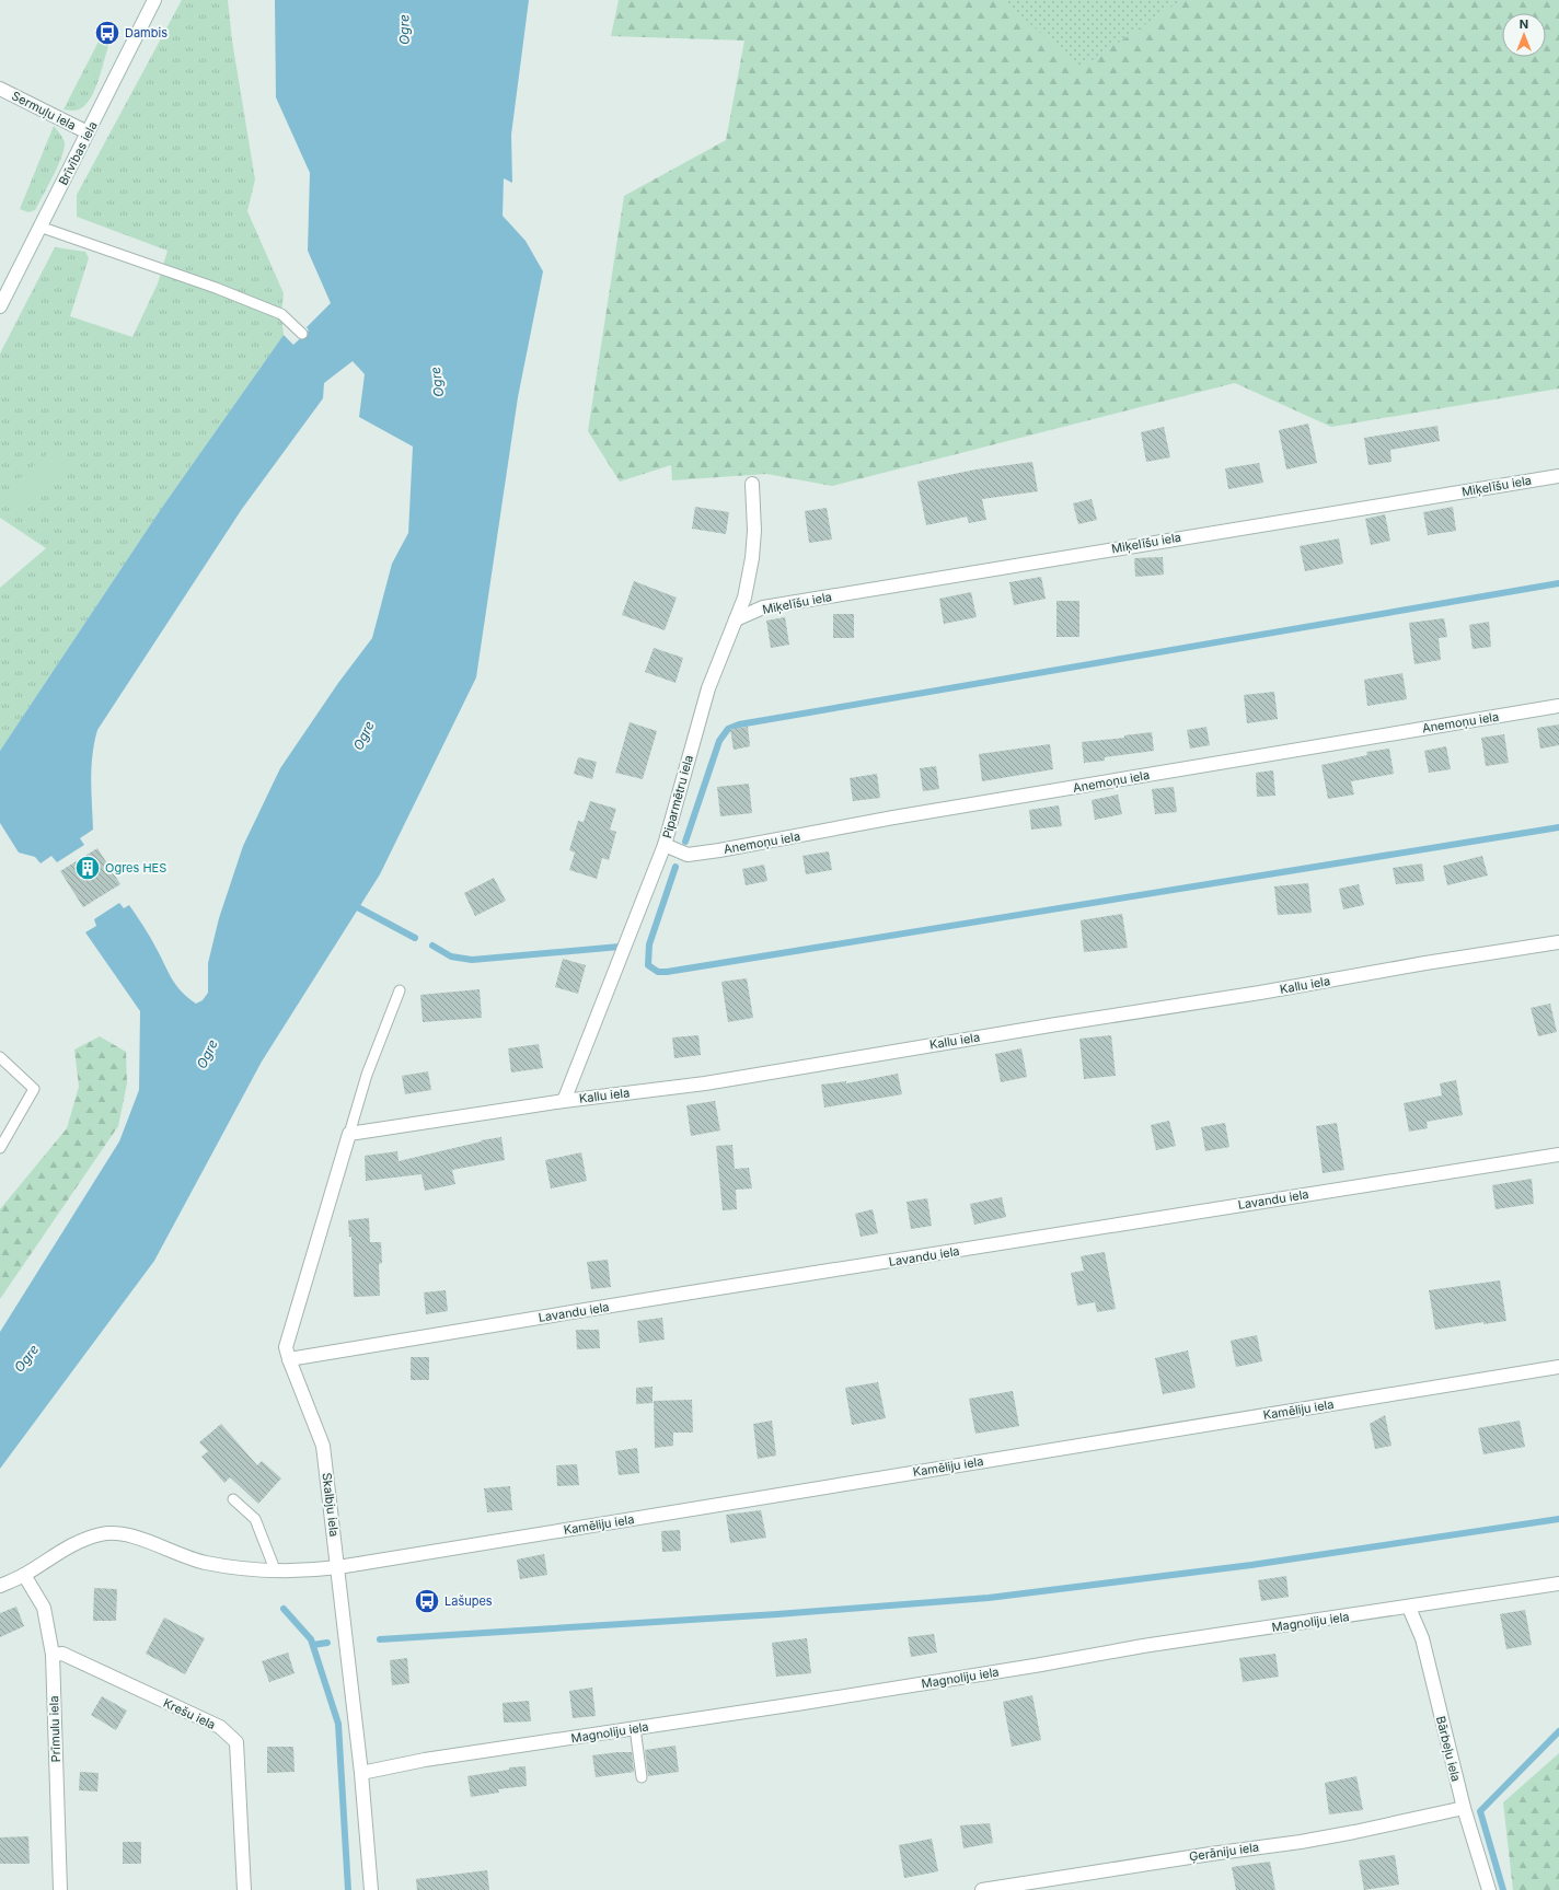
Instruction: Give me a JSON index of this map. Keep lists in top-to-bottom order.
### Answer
{
  "streets": {
    "street": [
      "Sermuļu iela",
      "Brīvības iela",
      "Miķelīšu iela",
      "Anemoņu iela",
      "Piparmētru iela",
      "Kallu iela",
      "Lavandu iela",
      "Kamēliju iela",
      "Skalbju iela",
      "Magnoliju iela",
      "Krešu iela",
      "Prīmulu iela",
      "Bārbeļu iela",
      "Ģerāniju iela"
    ]
  },
  "crossings": [
    ["Sermuļu iela", "Brīvības iela"],
    ["Miķelīšu iela", "Piparmētru iela"],
    ["Anemoņu iela", "Piparmētru iela"],
    ["Piparmētru iela", "Kallu iela"],
    ["Kallu iela", "Skalbju iela"],
    ["Lavandu iela", "Skalbju iela"],
    ["Kamēliju iela", "Skalbju iela"],
    ["Kamēliju iela", "Prīmulu iela"],
    ["Skalbju iela", "Magnoliju iela"],
    ["Magnoliju iela", "Bārbeļu iela"],
    ["Krešu iela", "Prīmulu iela"],
    ["Bārbeļu iela", "Ģerāniju iela"]
  ],
  "water": ["Ogre"],
  "places": {
    "bus stop": ["Dambis", "Lašupes"],
    "building": ["Ogres HES"]
  },
  "north": "top"
}
